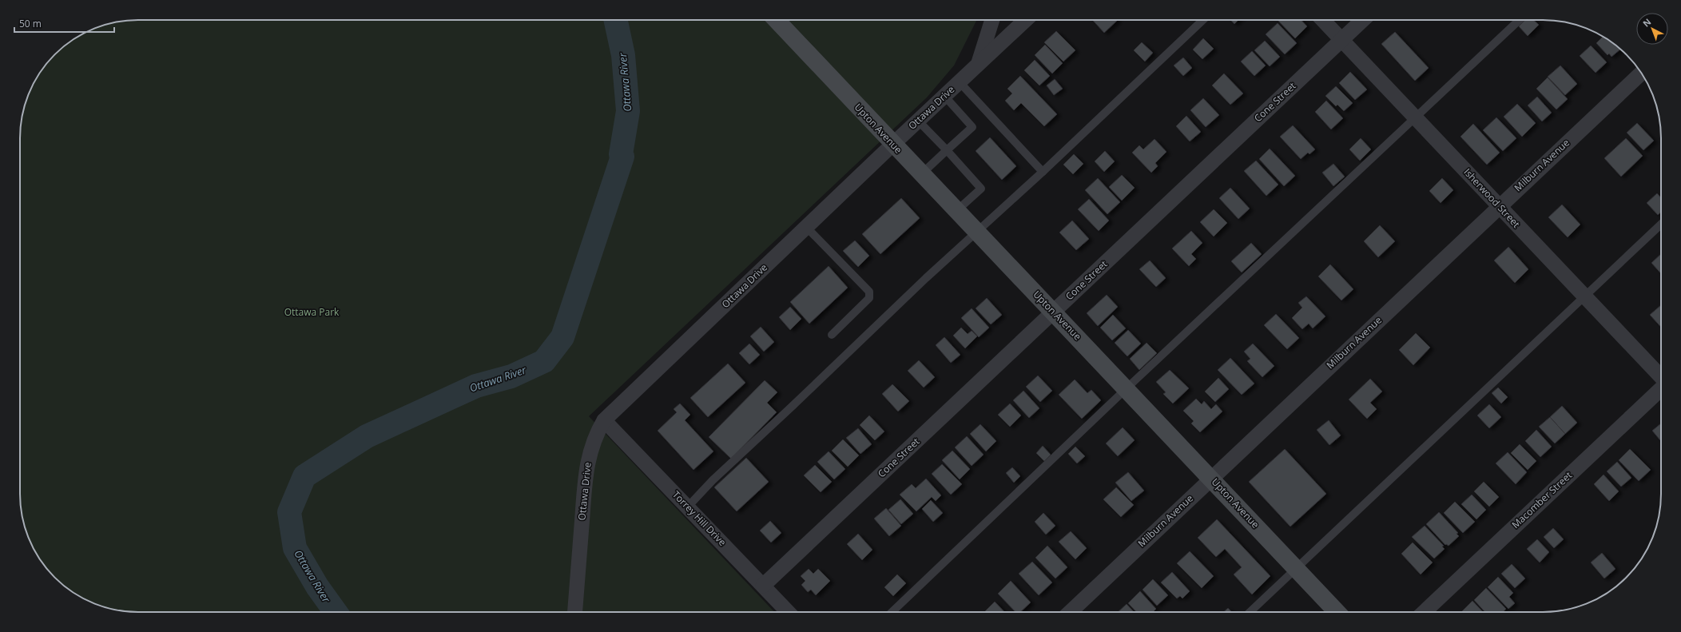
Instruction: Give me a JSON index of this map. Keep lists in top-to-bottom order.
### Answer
{
  "streets": {
    "street": [
      "Cone Street",
      "Ottawa Drive",
      "Upton Avenue",
      "Milburn Avenue",
      "Isherwood Street",
      "Macomber Street",
      "Torrey Hill Drive"
    ]
  },
  "crossings": [
    ["Cone Street", "Upton Avenue"],
    ["Cone Street", "Isherwood Street"],
    ["Cone Street", "Torrey Hill Drive"],
    ["Ottawa Drive", "Upton Avenue"],
    ["Ottawa Drive", "Torrey Hill Drive"],
    ["Upton Avenue", "Milburn Avenue"],
    ["Milburn Avenue", "Isherwood Street"]
  ],
  "water": ["Ottawa River"],
  "parks": ["Ottawa Park"],
  "scale_bar": "50 m",
  "north": "top left"
}
